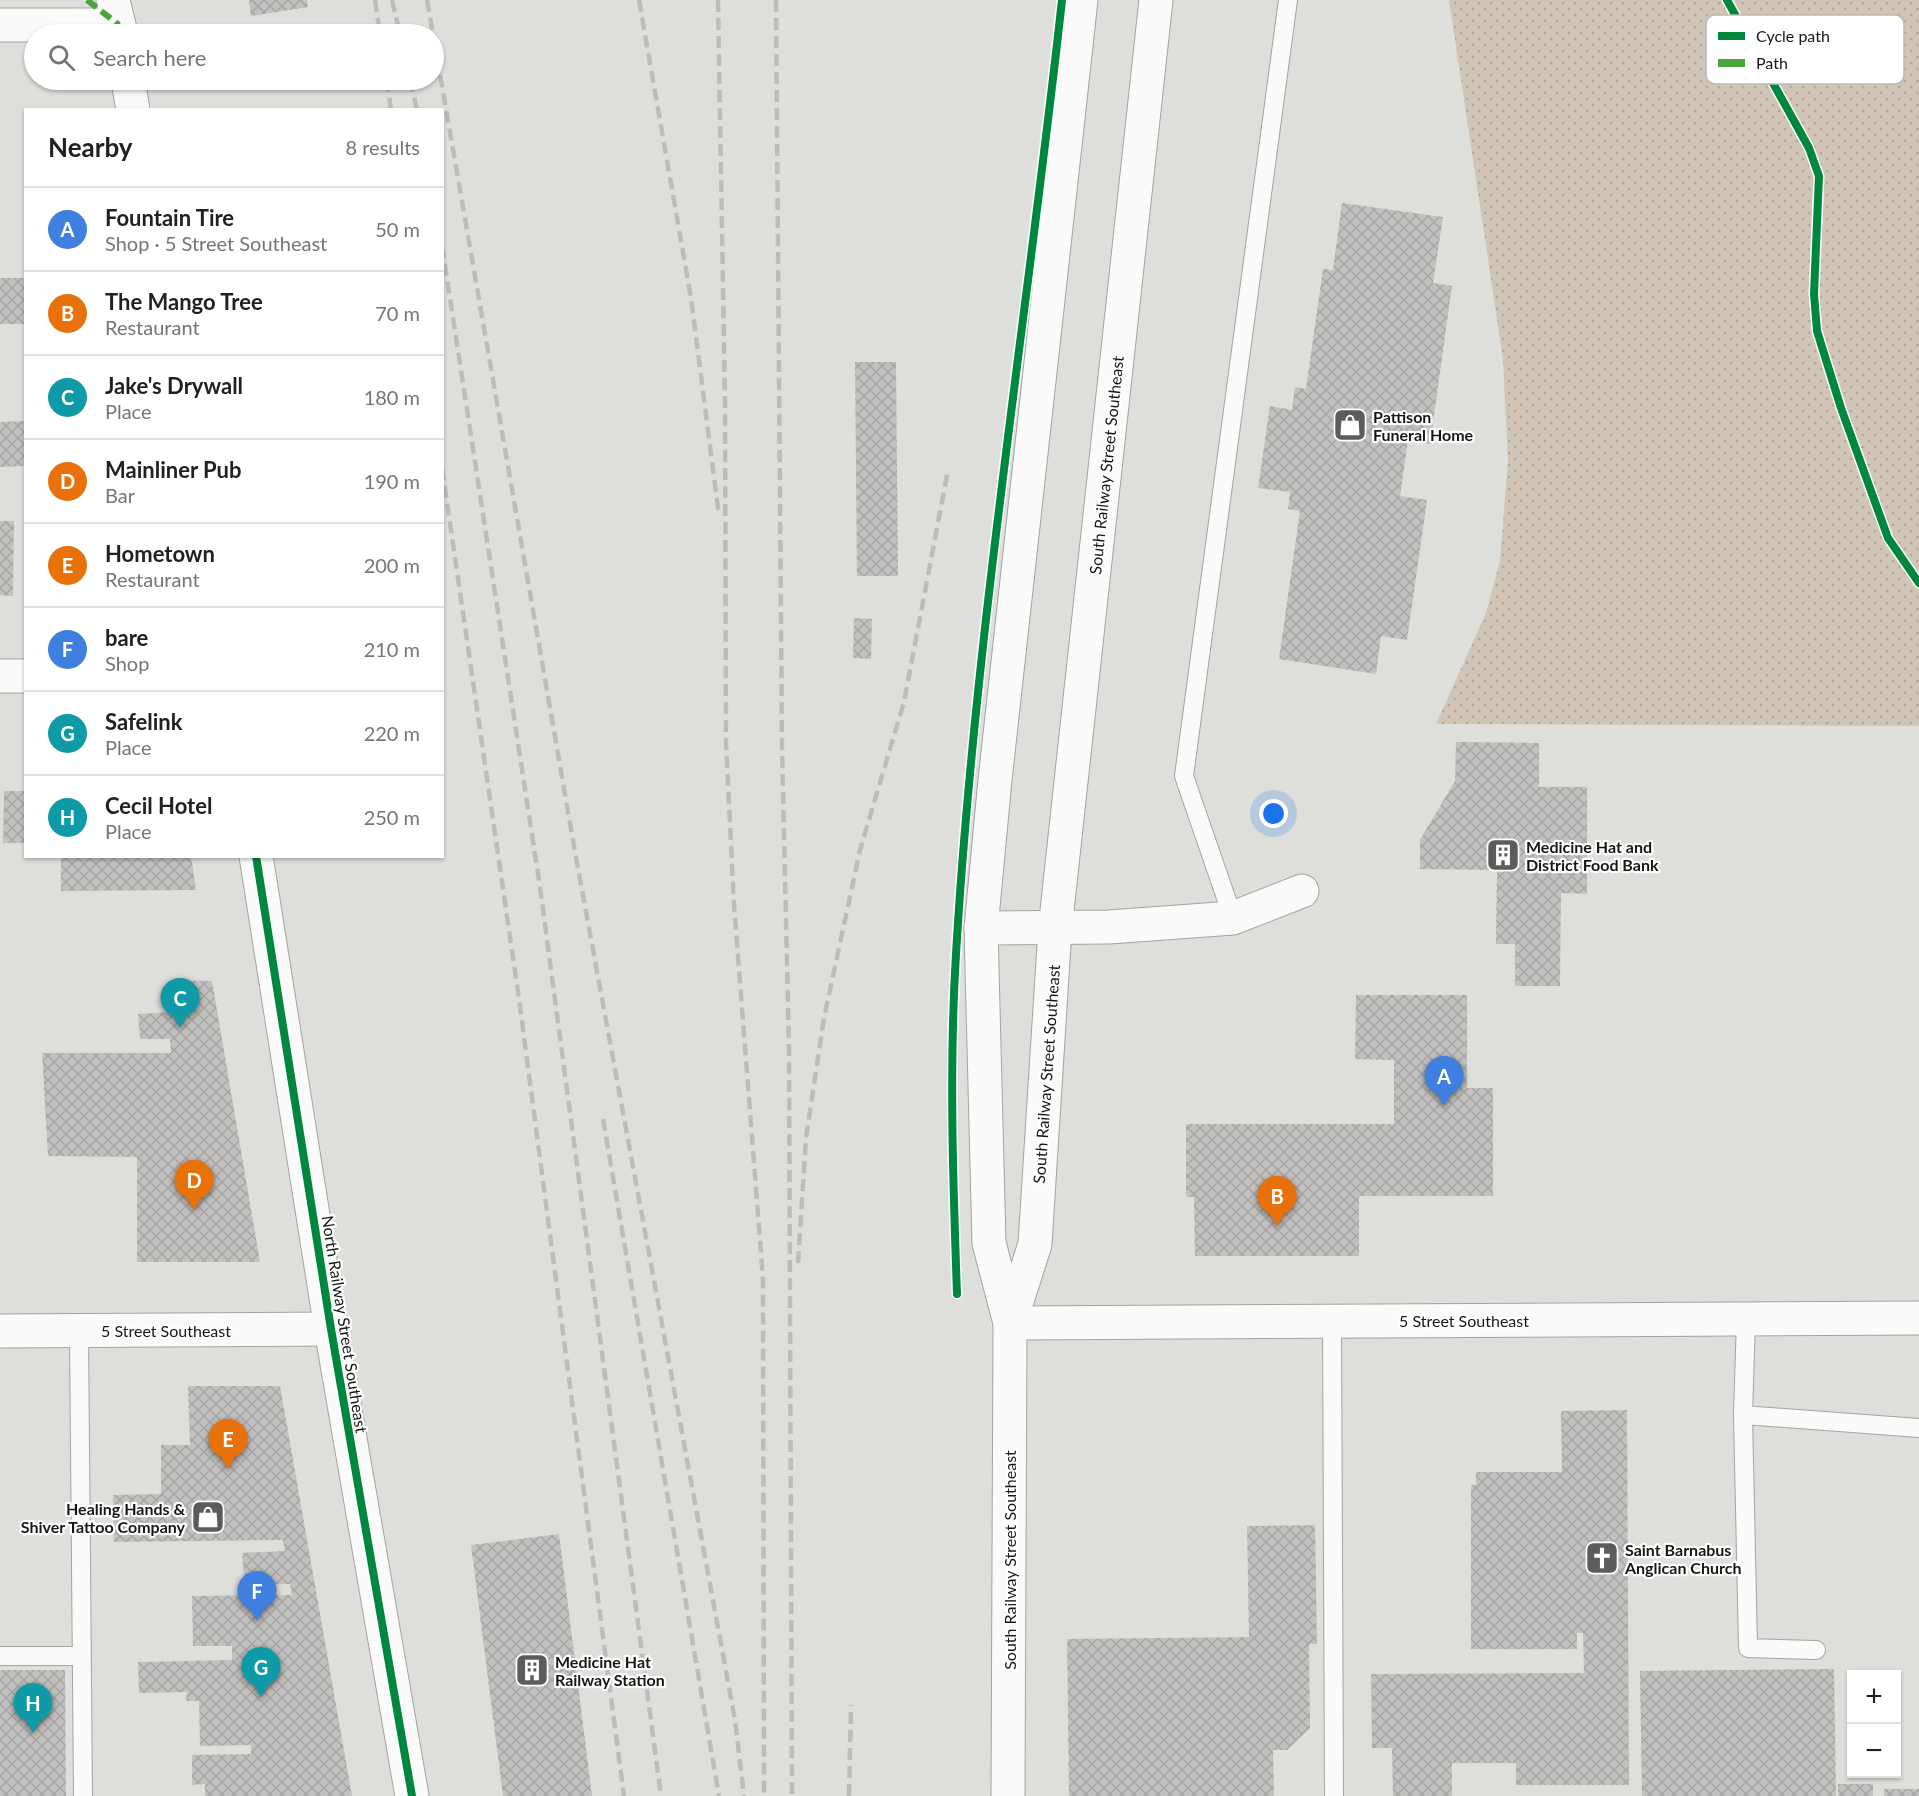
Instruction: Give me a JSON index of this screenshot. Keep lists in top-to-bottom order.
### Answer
{
  "streets": {
    "main road": ["South Railway Street Southeast", "5 Street Southeast", "North Railway Street Southeast"]
  },
  "crossings": [
    ["South Railway Street Southeast", "5 Street Southeast"],
    ["5 Street Southeast", "North Railway Street Southeast"]
  ],
  "places": {
    "shop": ["Pattison Funeral Home", "Healing Hands & Shiver Tattoo Company"],
    "building": ["Medicine Hat and District Food Bank", "Medicine Hat Railway Station"],
    "church": ["Saint Barnabus Anglican Church"]
  },
  "legend": ["Cycle path", "Path"],
  "page": {
    "search": "Search here",
    "heading": ["Nearby", "8 results"],
    "list": [
      {
        "mark": "A",
        "name": "Fountain Tire",
        "note": "Shop · 5 Street Southeast",
        "value": "50 m"
      },
      {
        "mark": "B",
        "name": "The Mango Tree",
        "note": "Restaurant",
        "value": "70 m"
      },
      {
        "mark": "C",
        "name": "Jake's Drywall",
        "note": "Place",
        "value": "180 m"
      },
      {
        "mark": "D",
        "name": "Mainliner Pub",
        "note": "Bar",
        "value": "190 m"
      },
      {
        "mark": "E",
        "name": "Hometown",
        "note": "Restaurant",
        "value": "200 m"
      },
      {
        "mark": "F",
        "name": "bare",
        "note": "Shop",
        "value": "210 m"
      },
      {
        "mark": "G",
        "name": "Safelink",
        "note": "Place",
        "value": "220 m"
      },
      {
        "mark": "H",
        "name": "Cecil Hotel",
        "note": "Place",
        "value": "250 m"
      }
    ],
    "pins": [
      "C",
      "A",
      "D",
      "B",
      "E",
      "F",
      "G",
      "H"
    ],
    "map_buttons": ["+", "−"]
  }
}
